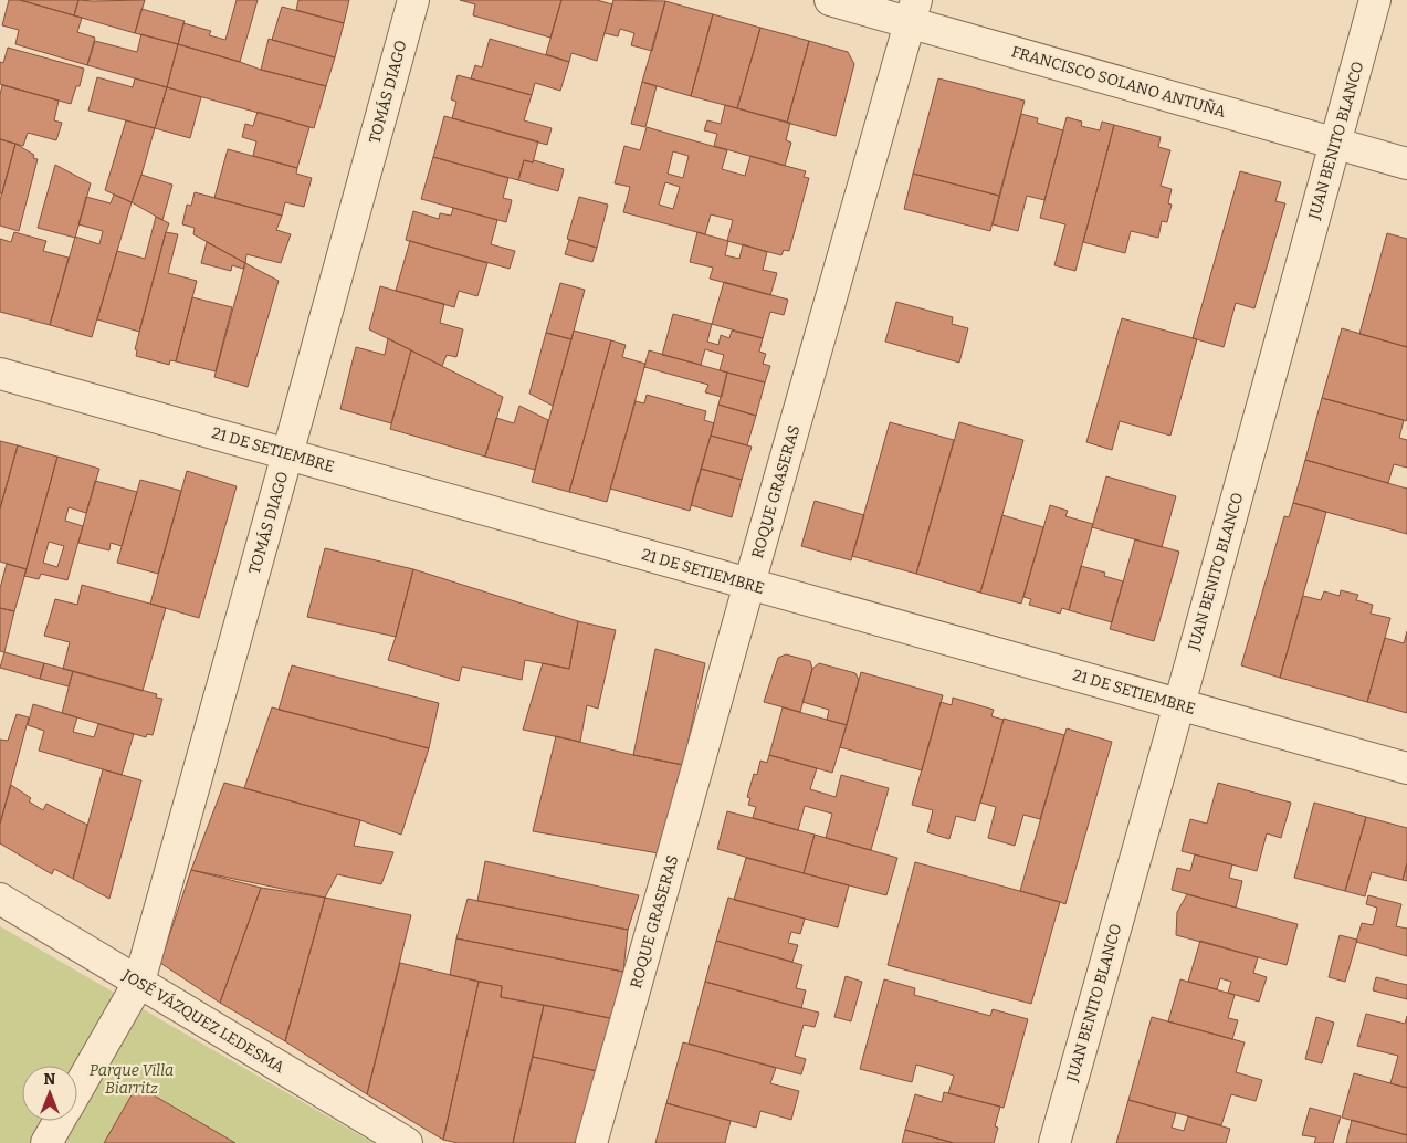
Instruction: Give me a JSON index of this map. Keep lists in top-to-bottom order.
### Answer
{
  "streets": {
    "street": [
      "FRANCISCO SOLANO ANTUÑA",
      "TOMÁS DIAGO",
      "JUAN BENITO BLANCO",
      "21 DE SETIEMBRE",
      "ROQUE GRASERAS",
      "JOSÉ VÁZQUEZ LEDESMA"
    ]
  },
  "crossings": [
    ["FRANCISCO SOLANO ANTUÑA", "JUAN BENITO BLANCO"],
    ["FRANCISCO SOLANO ANTUÑA", "ROQUE GRASERAS"],
    ["TOMÁS DIAGO", "21 DE SETIEMBRE"],
    ["TOMÁS DIAGO", "JOSÉ VÁZQUEZ LEDESMA"],
    ["JUAN BENITO BLANCO", "21 DE SETIEMBRE"],
    ["21 DE SETIEMBRE", "ROQUE GRASERAS"]
  ],
  "parks": ["Parque Villa Biarritz"],
  "north": "top"
}
